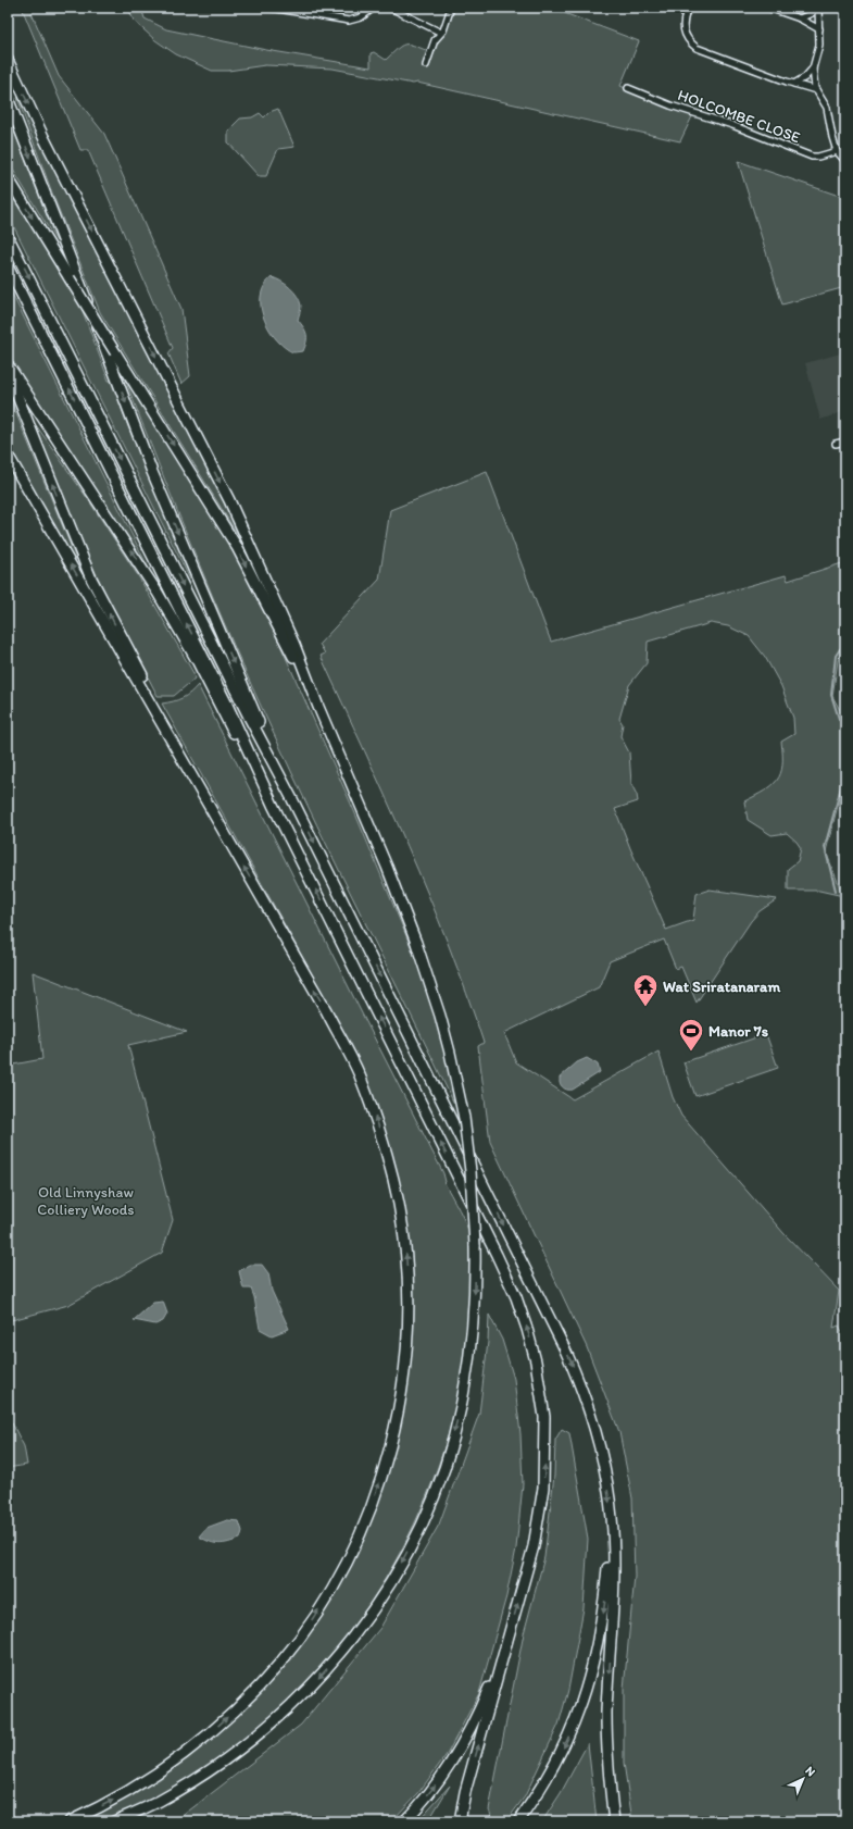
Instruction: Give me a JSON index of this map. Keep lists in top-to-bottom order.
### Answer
{
  "streets": {
    "street": ["HOLCOMBE CLOSE"]
  },
  "parks": ["Old Linnyshaw Colliery Woods"],
  "places": {
    "temple": ["Wat Sriratanaram"],
    "sports": ["Manor 7s"]
  },
  "north": "top right"
}
